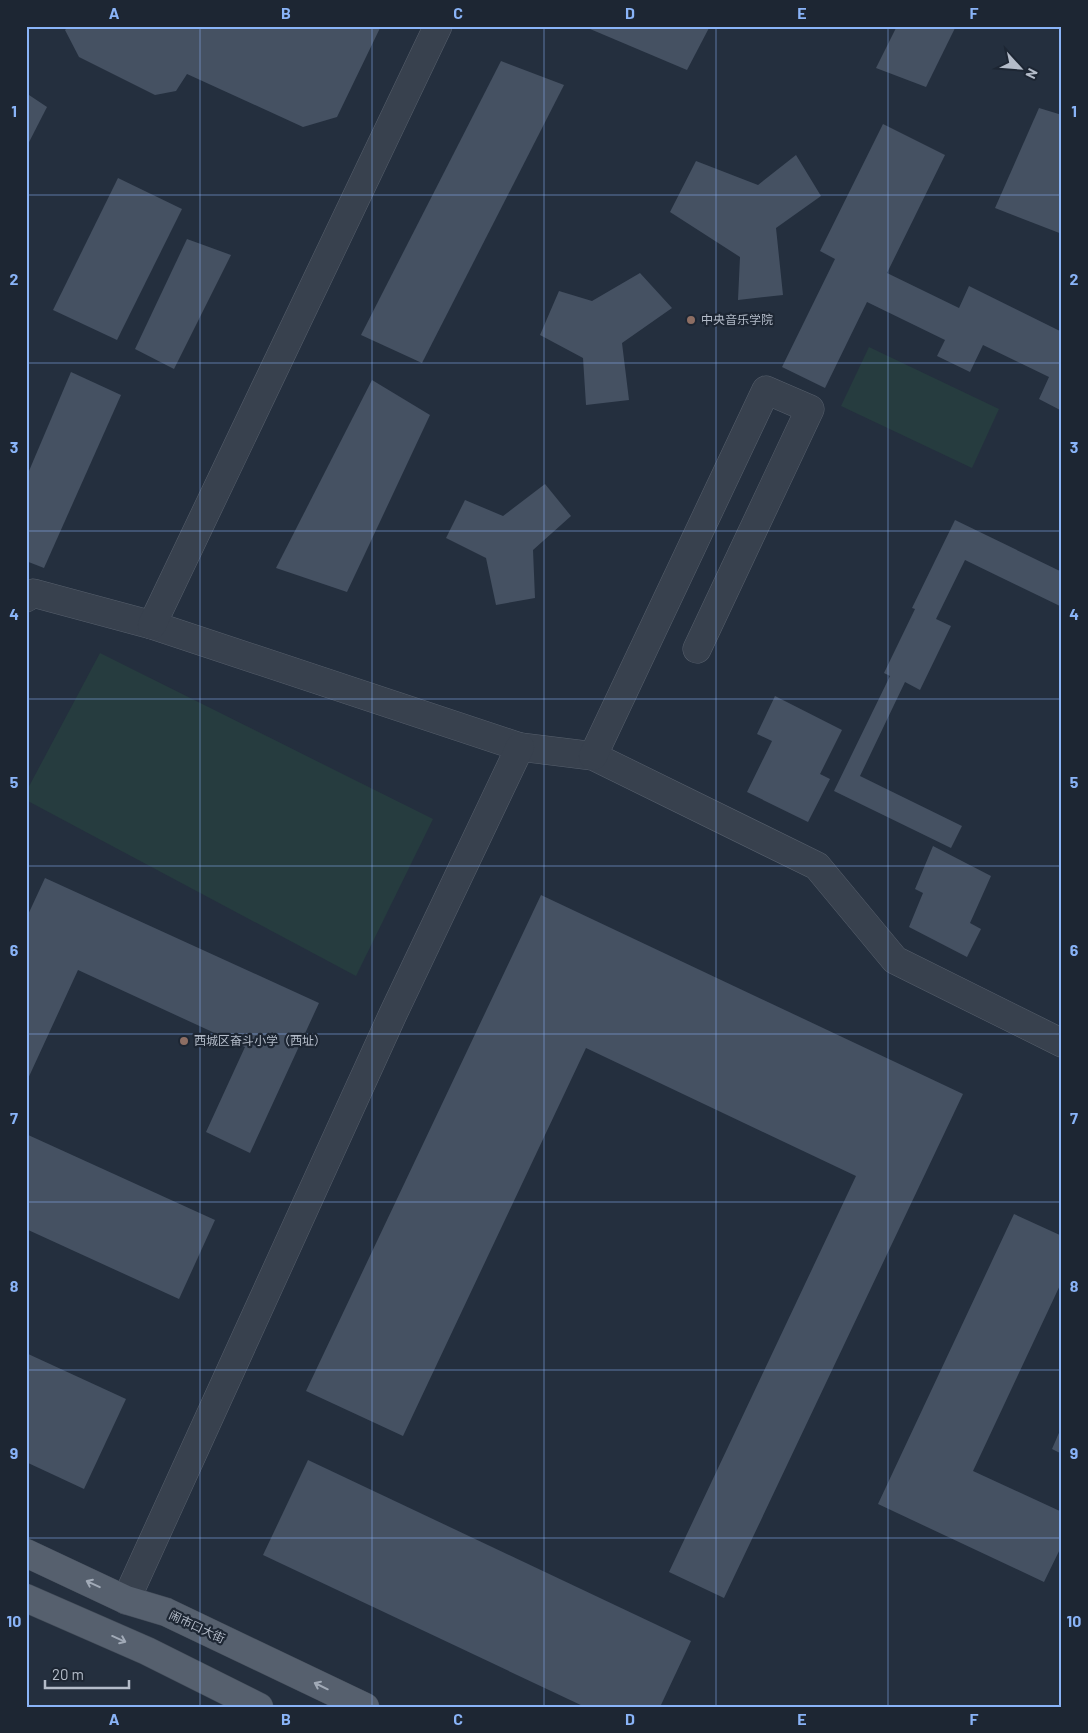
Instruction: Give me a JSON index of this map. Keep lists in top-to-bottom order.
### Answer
{
  "streets": {
    "main road": ["闹市口大街"]
  },
  "places": ["中央音乐学院", "西城区奋斗小学（西址）"],
  "scale_bar": "20 m",
  "north": "bottom right",
  "grid": {
    "columns": [
      "A",
      "B",
      "C",
      "D",
      "E",
      "F"
    ],
    "rows": [
      "1",
      "2",
      "3",
      "4",
      "5",
      "6",
      "7",
      "8",
      "9",
      "10"
    ]
  }
}
